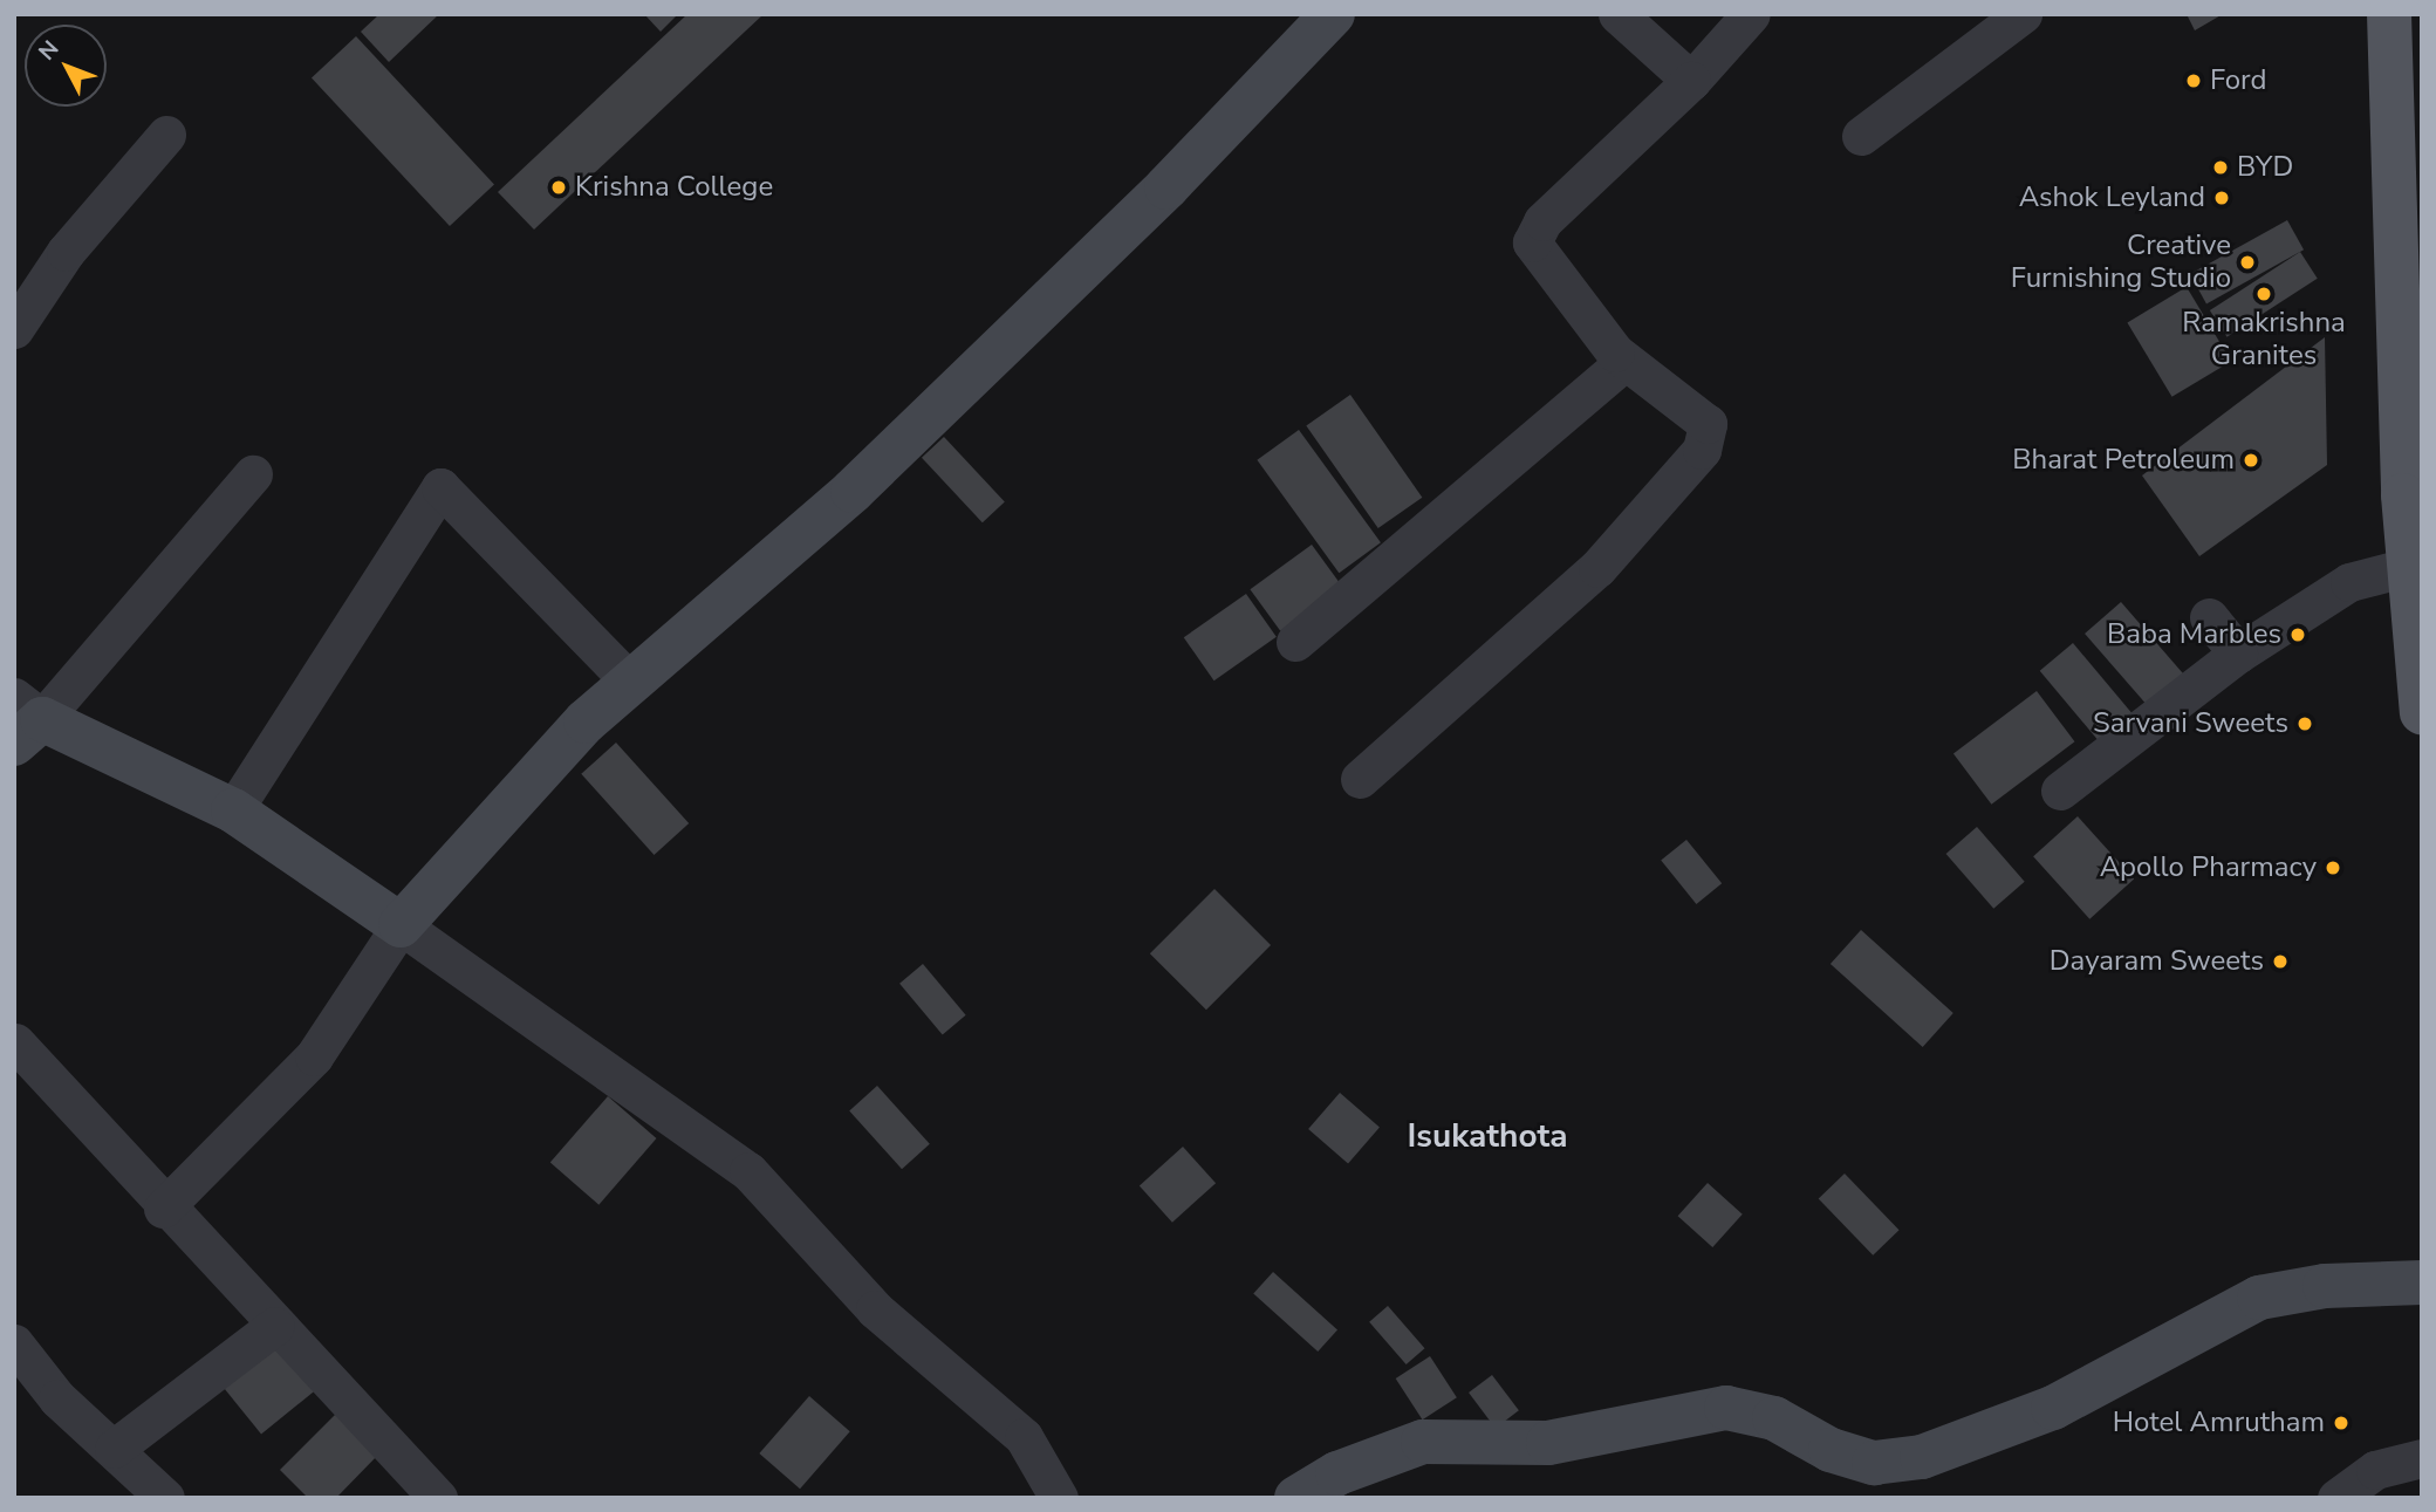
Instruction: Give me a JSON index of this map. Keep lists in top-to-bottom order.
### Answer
{
  "districts": ["Isukathota"],
  "places": [
    "Ford",
    "BYD",
    "Krishna College",
    "Ashok Leyland",
    "Creative Furnishing Studio",
    "Ramakrishna Granites",
    "Bharat Petroleum",
    "Baba Marbles",
    "Sarvani Sweets",
    "Apollo Pharmacy",
    "Dayaram Sweets",
    "Hotel Amrutham"
  ],
  "north": "top left"
}
